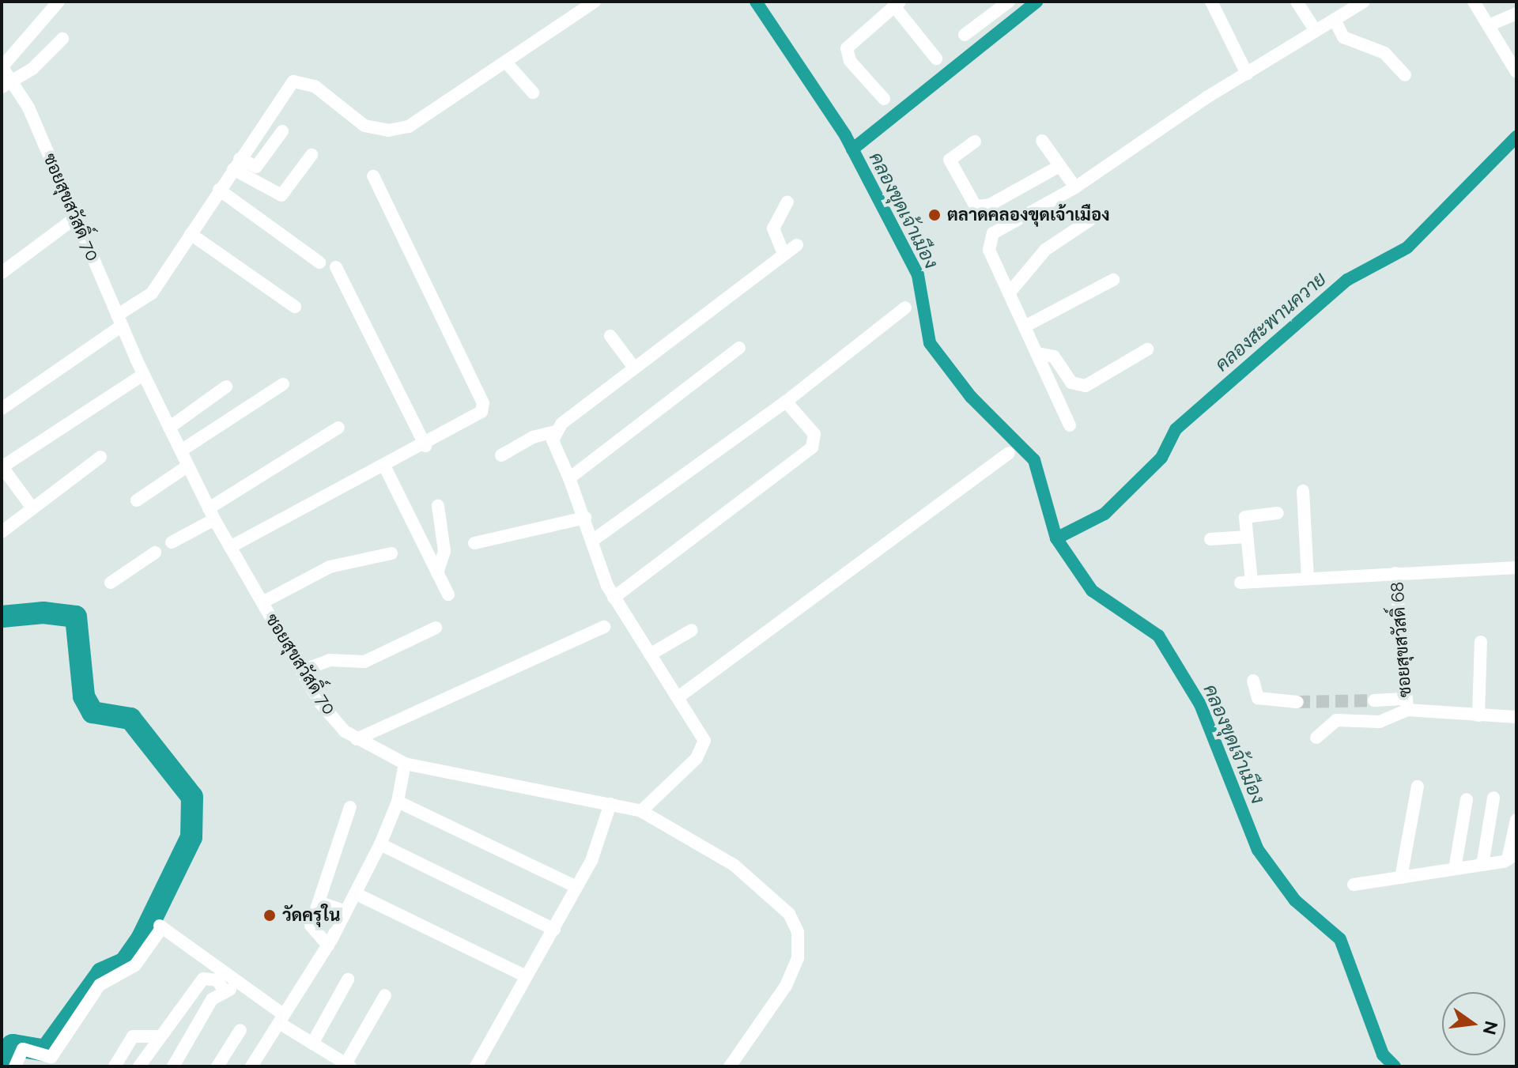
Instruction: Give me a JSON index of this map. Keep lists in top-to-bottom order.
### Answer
{
  "streets": {
    "street": ["ซอยสุขสวัสดิ์ 70", "ซอยสุขสวัสดิ์ 68"]
  },
  "water": ["คลองขุดเจ้าเมือง", "คลองสะพานควาย"],
  "places": ["ตลาดคลองขุดเจ้าเมือง", "วัดครุใน"],
  "north": "right"
}
